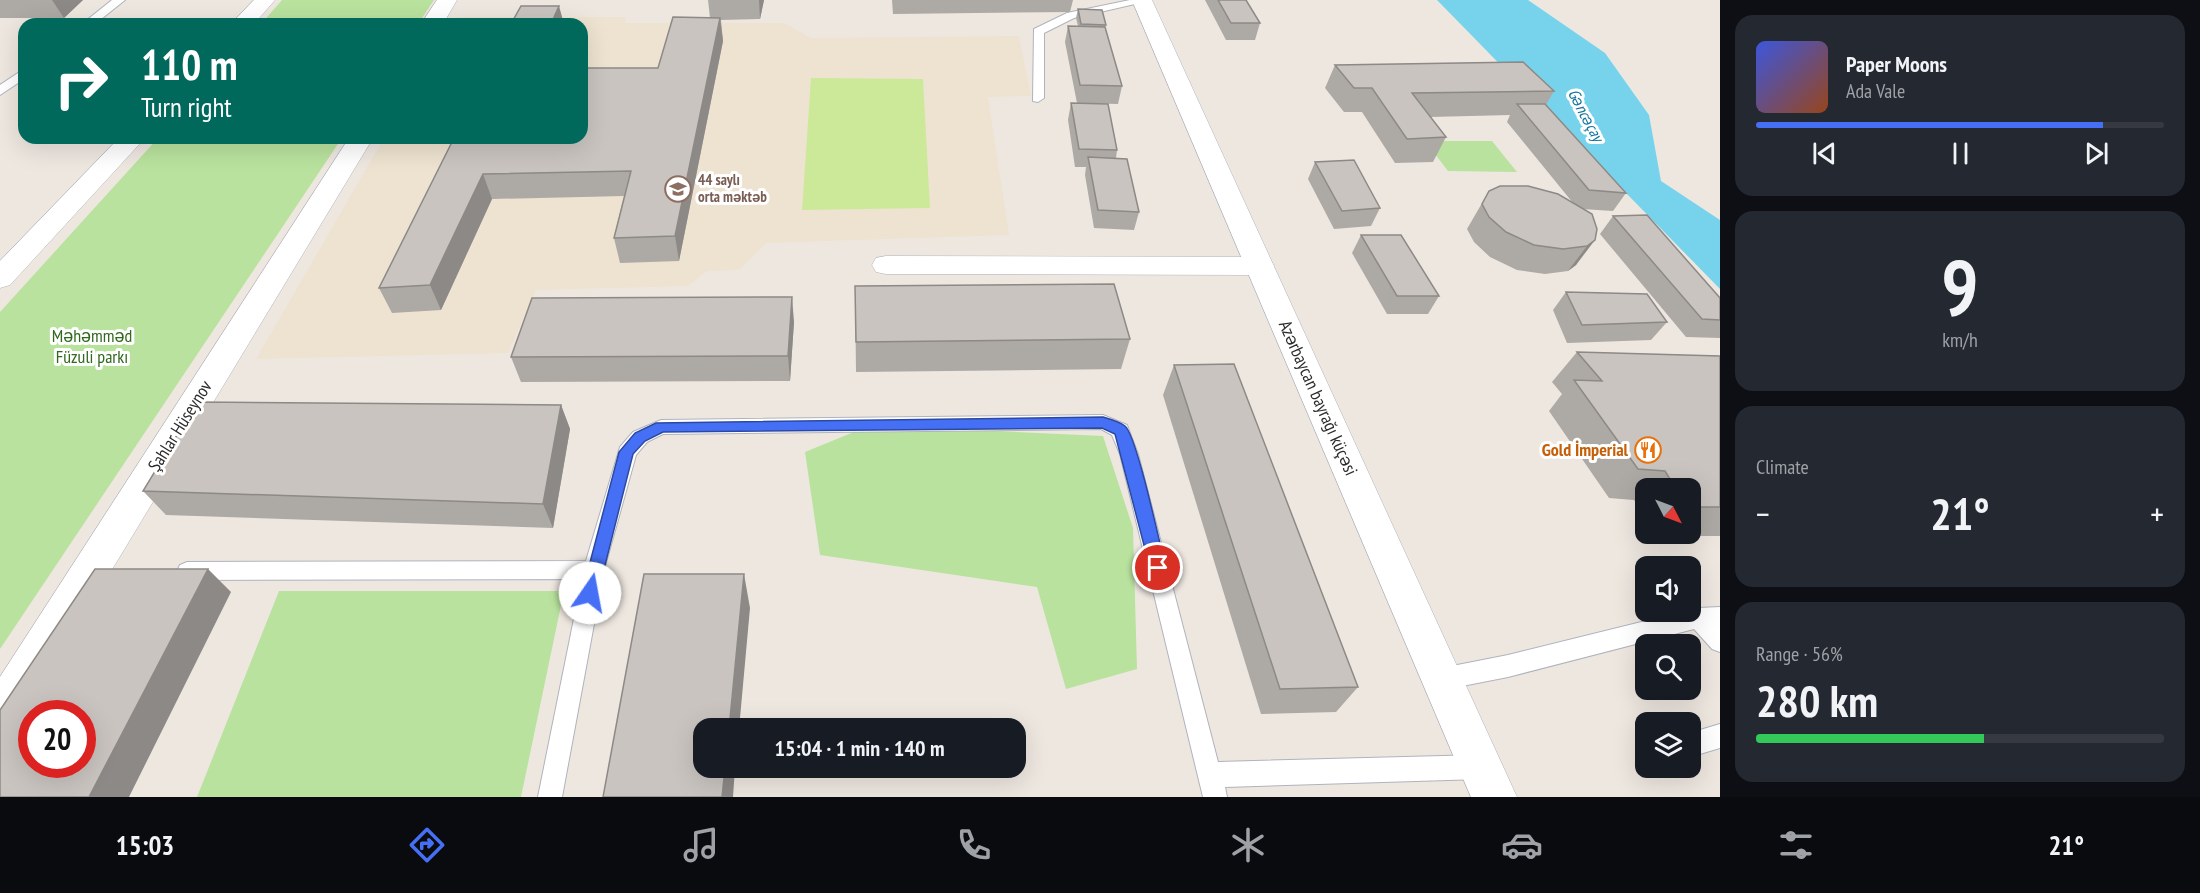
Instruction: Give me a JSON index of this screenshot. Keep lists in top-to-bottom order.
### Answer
{
  "streets": {
    "street": ["Azərbaycan bayrağı küçəsi", "Şahlar Hüseynov"]
  },
  "water": ["Gəncəçay"],
  "parks": ["Məhəmməd Füzuli parkı"],
  "places": {
    "school or university": ["44 saylı orta məktəb"],
    "restaurant": ["Gold İmperial"]
  },
  "north": "bottom right",
  "page": {
    "turn": ["110 m", "Turn right"],
    "song": ["Paper Moons", "Ada Vale"],
    "tile": [
      ["9", "km/h"],
      "Climate",
      ["Range · 56%", "280 km"]
    ],
    "heat": ["−", "21°", "+"],
    "limit": "20",
    "trip": "15:04 · 1 min · 140 m",
    "tabs": ["15:03", "21°"]
  }
}
